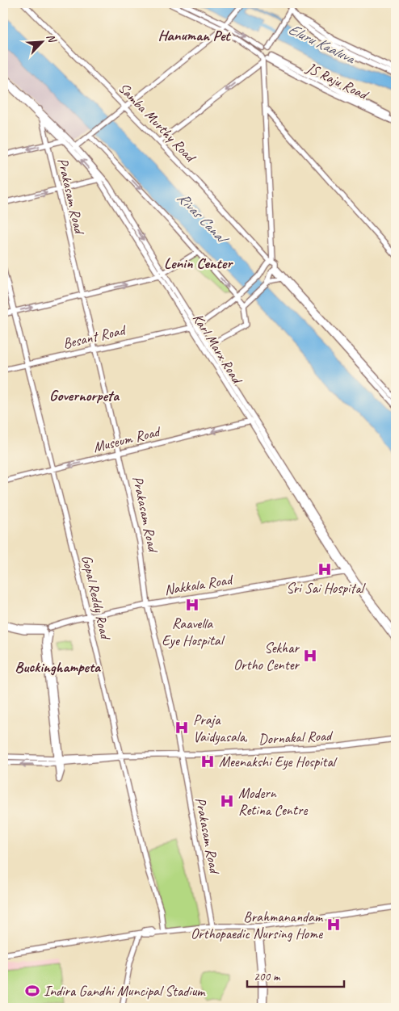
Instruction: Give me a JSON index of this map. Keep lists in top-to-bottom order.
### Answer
{
  "streets": {
    "main road": ["JS Raju Road"],
    "street": [
      "Samba Murthy Road",
      "Prakasam Road",
      "Besant Road",
      "Karl Marx Road",
      "Museum Road",
      "Nakkala Road",
      "Gopal Reddy Road",
      "Dornakal Road"
    ]
  },
  "crossings": [
    ["Prakasam Road", "Besant Road"],
    ["Prakasam Road", "Karl Marx Road"],
    ["Prakasam Road", "Museum Road"],
    ["Prakasam Road", "Nakkala Road"],
    ["Prakasam Road", "Dornakal Road"],
    ["Besant Road", "Karl Marx Road"],
    ["Besant Road", "Gopal Reddy Road"],
    ["Karl Marx Road", "Museum Road"],
    ["Karl Marx Road", "Nakkala Road"],
    ["Museum Road", "Gopal Reddy Road"],
    ["Nakkala Road", "Gopal Reddy Road"],
    ["Gopal Reddy Road", "Dornakal Road"]
  ],
  "one_way": ["Museum Road"],
  "districts": [
    "Hanuman Pet",
    "Lenin Center",
    "Governorpeta",
    "Buckinghampeta"
  ],
  "water": ["Eluru Kaaluva", "Rivas Canal"],
  "places": {
    "hospital": [
      "Sri Sai Hospital",
      "Raavella Eye Hospital",
      "Sekhar Ortho Center",
      "Praja Vaidyasala,",
      "Meenakshi Eye Hospital",
      "Modern Retina Centre",
      "Brahmanandam Orthopaedic Nursing Home"
    ],
    "sports": ["Indira Gandhi Muncipal Stadium"]
  },
  "scale_bar": "200 m",
  "north": "top right"
}
